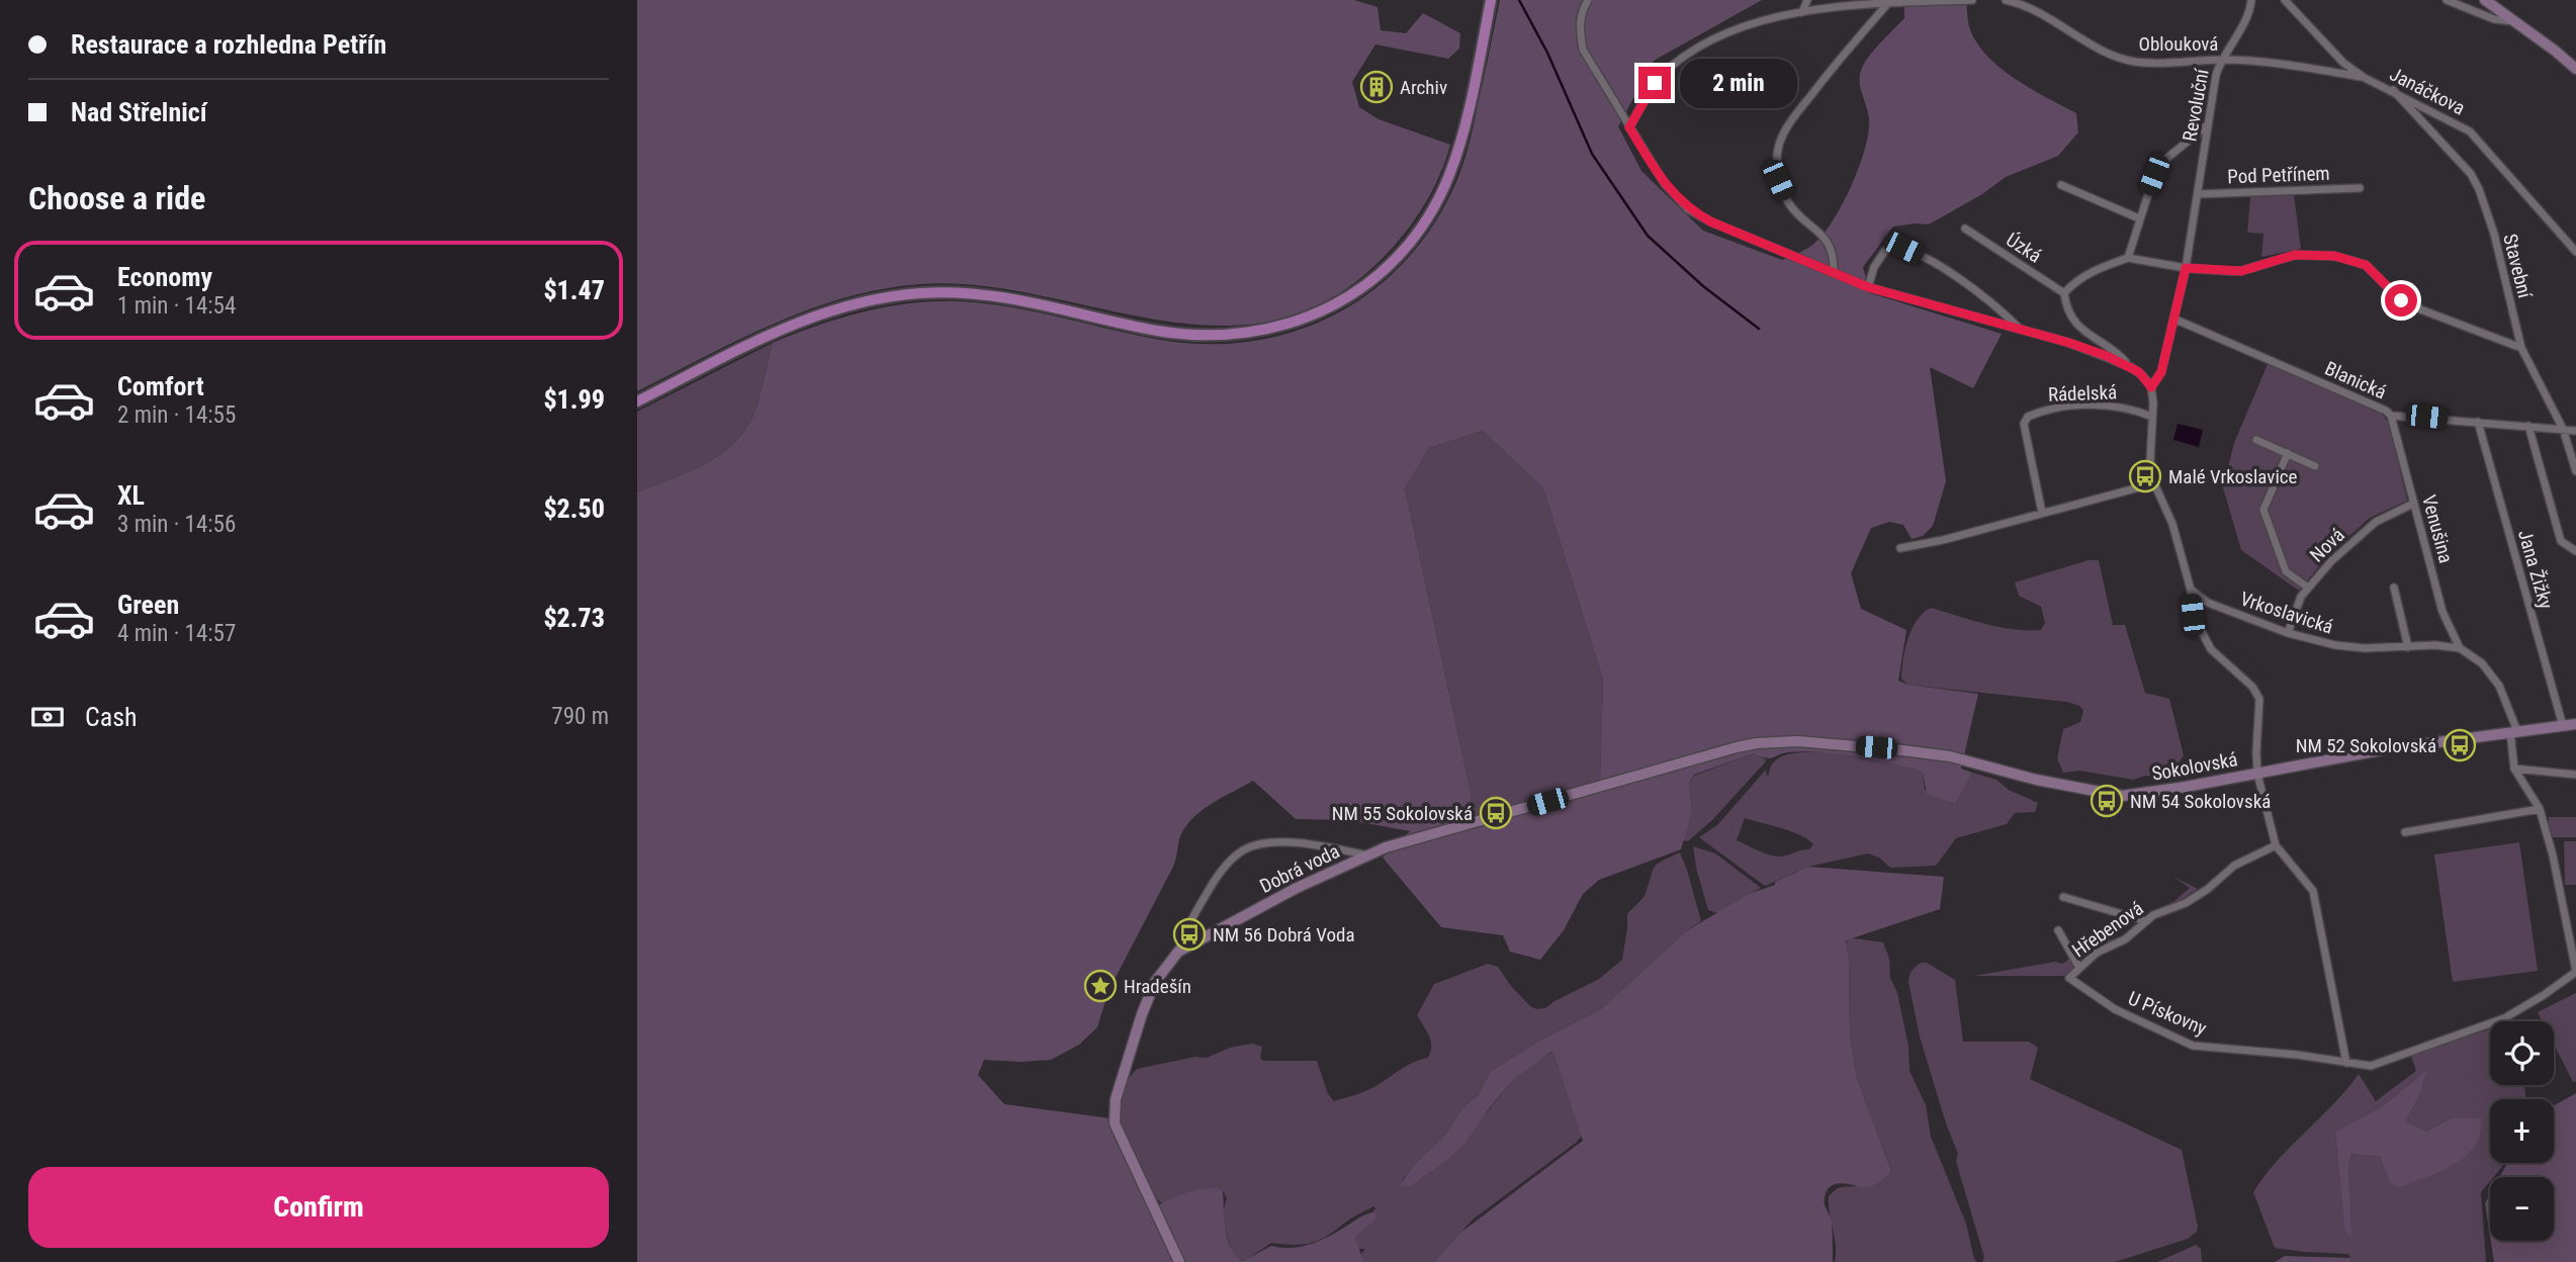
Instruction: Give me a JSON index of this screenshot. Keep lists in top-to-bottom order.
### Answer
{
  "streets": {
    "street": [
      "Oblouková",
      "Janáčkova",
      "Revoluční",
      "Pod Petřínem",
      "Úzká",
      "Stavební",
      "Blanická",
      "Rádelská",
      "Venušina",
      "Nová",
      "Jana Žižky",
      "Vrkoslavická",
      "Sokolovská",
      "Dobrá voda",
      "Hřebenová",
      "U Pískovny"
    ]
  },
  "crossings": [
    ["Oblouková", "Janáčkova"],
    ["Oblouková", "Revoluční"],
    ["Janáčkova", "Stavební"],
    ["Revoluční", "Pod Petřínem"],
    ["Revoluční", "Blanická"],
    ["Stavební", "Blanická"],
    ["Blanická", "Venušina"],
    ["Blanická", "Jana Žižky"],
    ["Venušina", "Nová"],
    ["Venušina", "Vrkoslavická"],
    ["Nová", "Vrkoslavická"],
    ["Jana Žižky", "Sokolovská"],
    ["Sokolovská", "Dobrá voda"],
    ["Hřebenová", "U Pískovny"]
  ],
  "places": {
    "building": ["Archiv"],
    "bus stop": [
      "Malé Vrkoslavice",
      "NM 52 Sokolovská",
      "NM 54 Sokolovská",
      "NM 55 Sokolovská",
      "NM 56 Dobrá Voda"
    ],
    "place": ["Hradešín"]
  },
  "page": {
    "banner": ["Restaurace a rozhledna Petřín", "Nad Střelnicí"],
    "bubble": "2 min",
    "heading": "Choose a ride",
    "list": [
      {
        "name": "Economy",
        "note": "1 min · 14:54",
        "value": "$1.47"
      },
      {
        "name": "Comfort",
        "note": "2 min · 14:55",
        "value": "$1.99"
      },
      {
        "name": "XL",
        "note": "3 min · 14:56",
        "value": "$2.50"
      },
      {
        "name": "Green",
        "note": "4 min · 14:57",
        "value": "$2.73"
      }
    ],
    "pay": ["Cash", "790 m"],
    "map_buttons": ["+", "−"],
    "buttons": "Confirm"
  }
}
